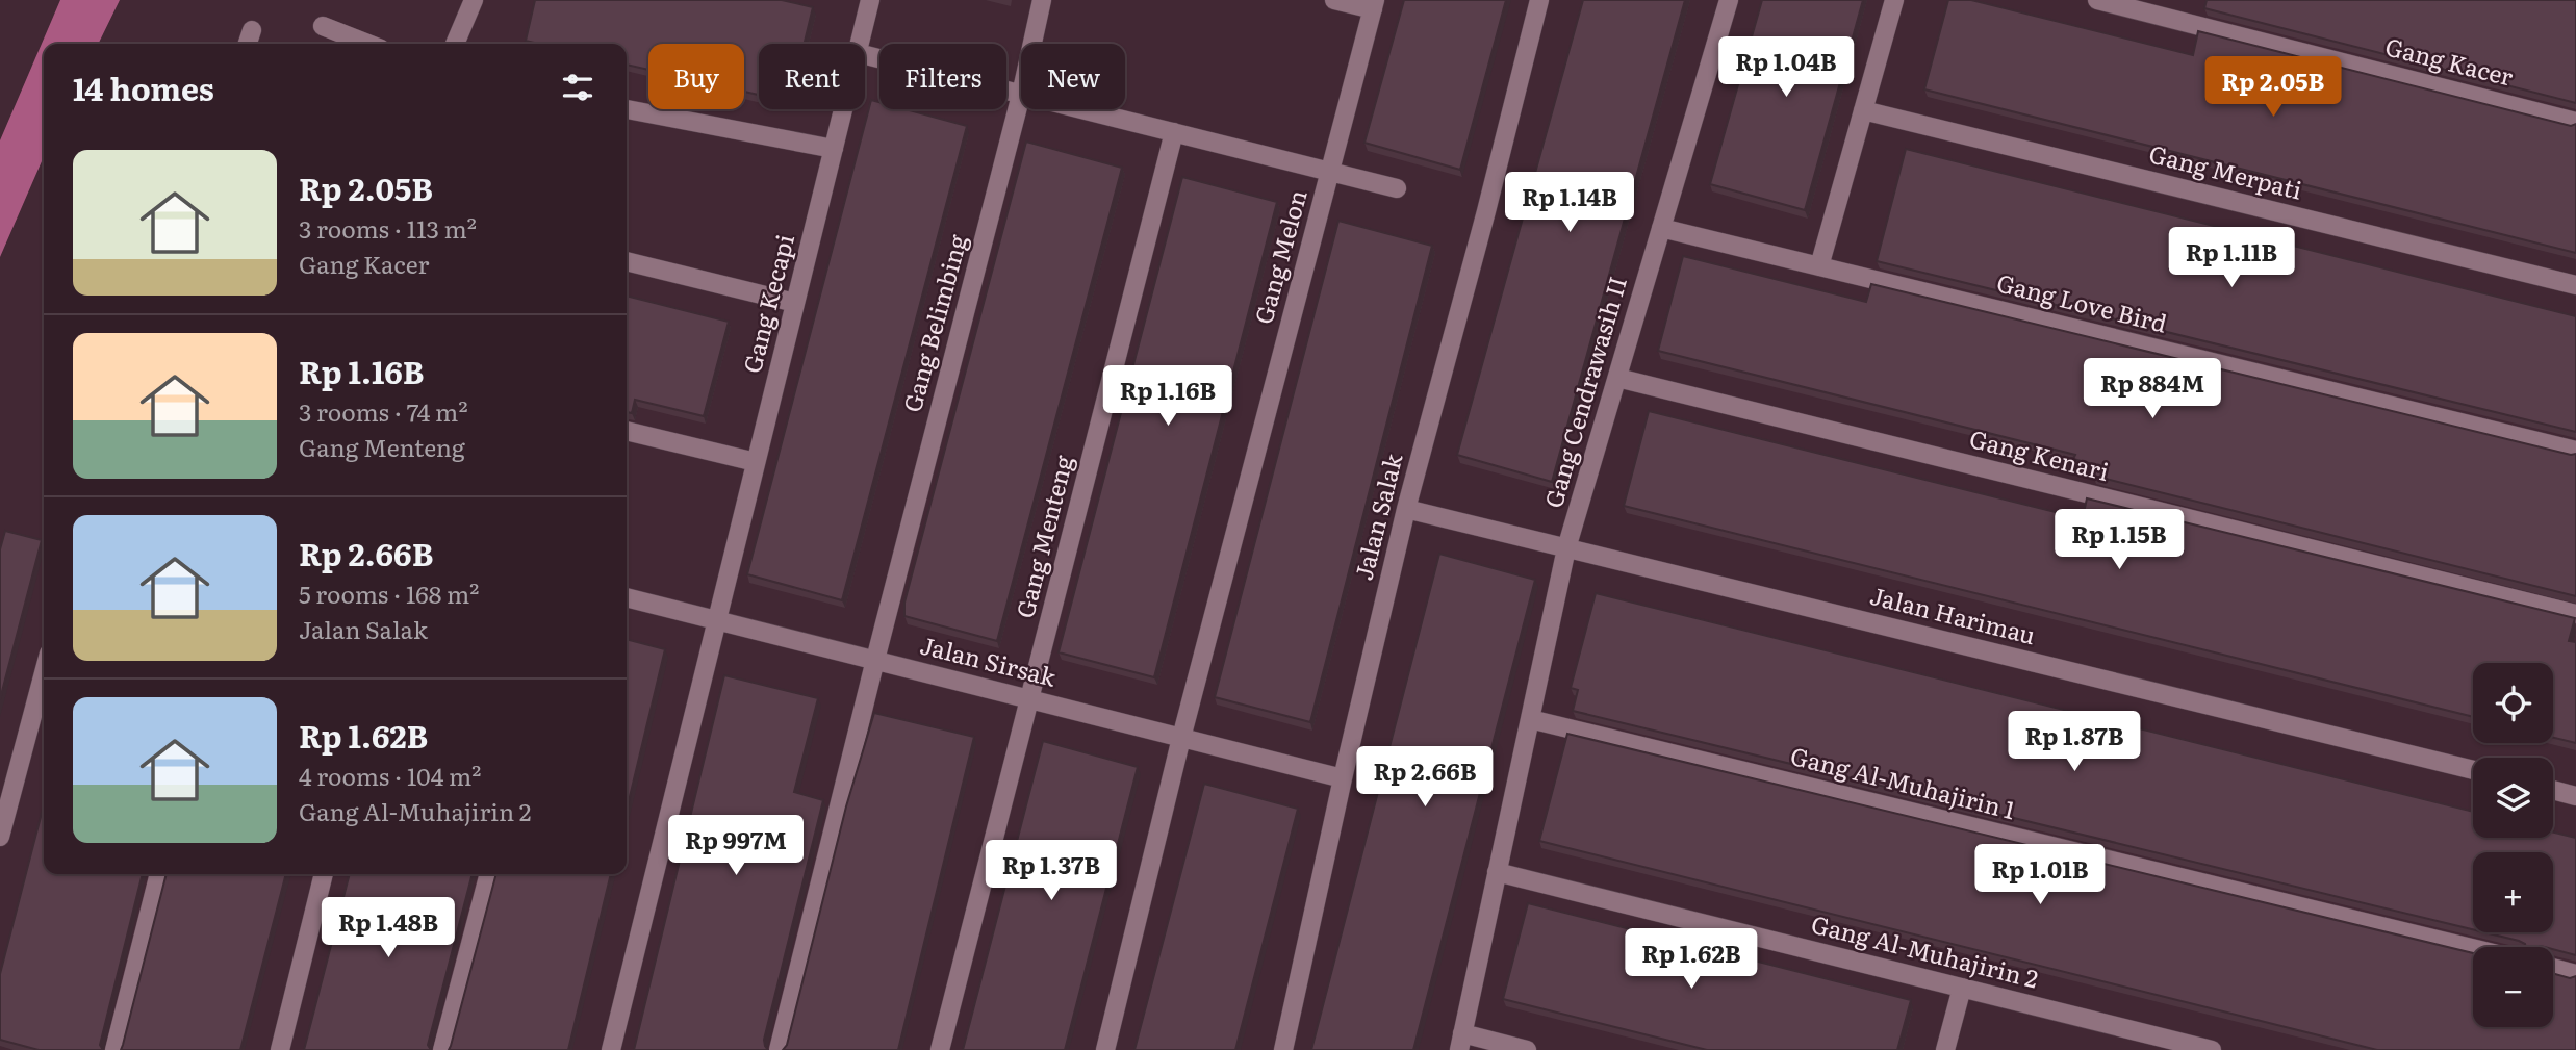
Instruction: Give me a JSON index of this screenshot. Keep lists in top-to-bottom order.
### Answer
{
  "streets": {
    "street": [
      "Gang Kacer",
      "Gang Merpati",
      "Gang Melon",
      "Gang Kecapi",
      "Gang Love Bird",
      "Gang Belimbing",
      "Gang Cendrawasih II",
      "Gang Kenari",
      "Jalan Salak",
      "Gang Menteng",
      "Jalan Harimau",
      "Jalan Sirsak",
      "Gang Al-Muhajirin 1",
      "Gang Al-Muhajirin 2"
    ]
  },
  "crossings": [
    ["Gang Melon", "Jalan Sirsak"],
    ["Gang Kecapi", "Jalan Sirsak"],
    ["Gang Love Bird", "Gang Cendrawasih II"],
    ["Gang Belimbing", "Jalan Sirsak"],
    ["Gang Cendrawasih II", "Gang Kenari"],
    ["Gang Cendrawasih II", "Jalan Harimau"],
    ["Gang Cendrawasih II", "Gang Al-Muhajirin 1"],
    ["Gang Cendrawasih II", "Gang Al-Muhajirin 2"],
    ["Jalan Salak", "Jalan Harimau"],
    ["Jalan Salak", "Jalan Sirsak"],
    ["Gang Menteng", "Jalan Sirsak"]
  ],
  "page": {
    "price": [
      "Rp 1.04B",
      "Rp 2.05B",
      "Rp 1.14B",
      "Rp 1.11B",
      "Rp 884M",
      "Rp 1.16B",
      "Rp 1.15B",
      "Rp 1.87B",
      "Rp 2.66B",
      "Rp 997M",
      "Rp 1.37B",
      "Rp 1.01B",
      "Rp 1.48B",
      "Rp 1.62B"
    ],
    "chip": [
      "Buy",
      "Rent",
      "Filters",
      "New"
    ],
    "heading": "14 homes",
    "list": [
      {
        "name": "Rp 2.05B",
        "note": "3 rooms · 113 m² · Gang Kacer"
      },
      {
        "name": "Rp 1.16B",
        "note": "3 rooms · 74 m² · Gang Menteng"
      },
      {
        "name": "Rp 2.66B",
        "note": "5 rooms · 168 m² · Jalan Salak"
      },
      {
        "name": "Rp 1.62B",
        "note": "4 rooms · 104 m² · Gang Al-Muhajirin 2"
      }
    ],
    "map_buttons": ["+", "−"]
  }
}
